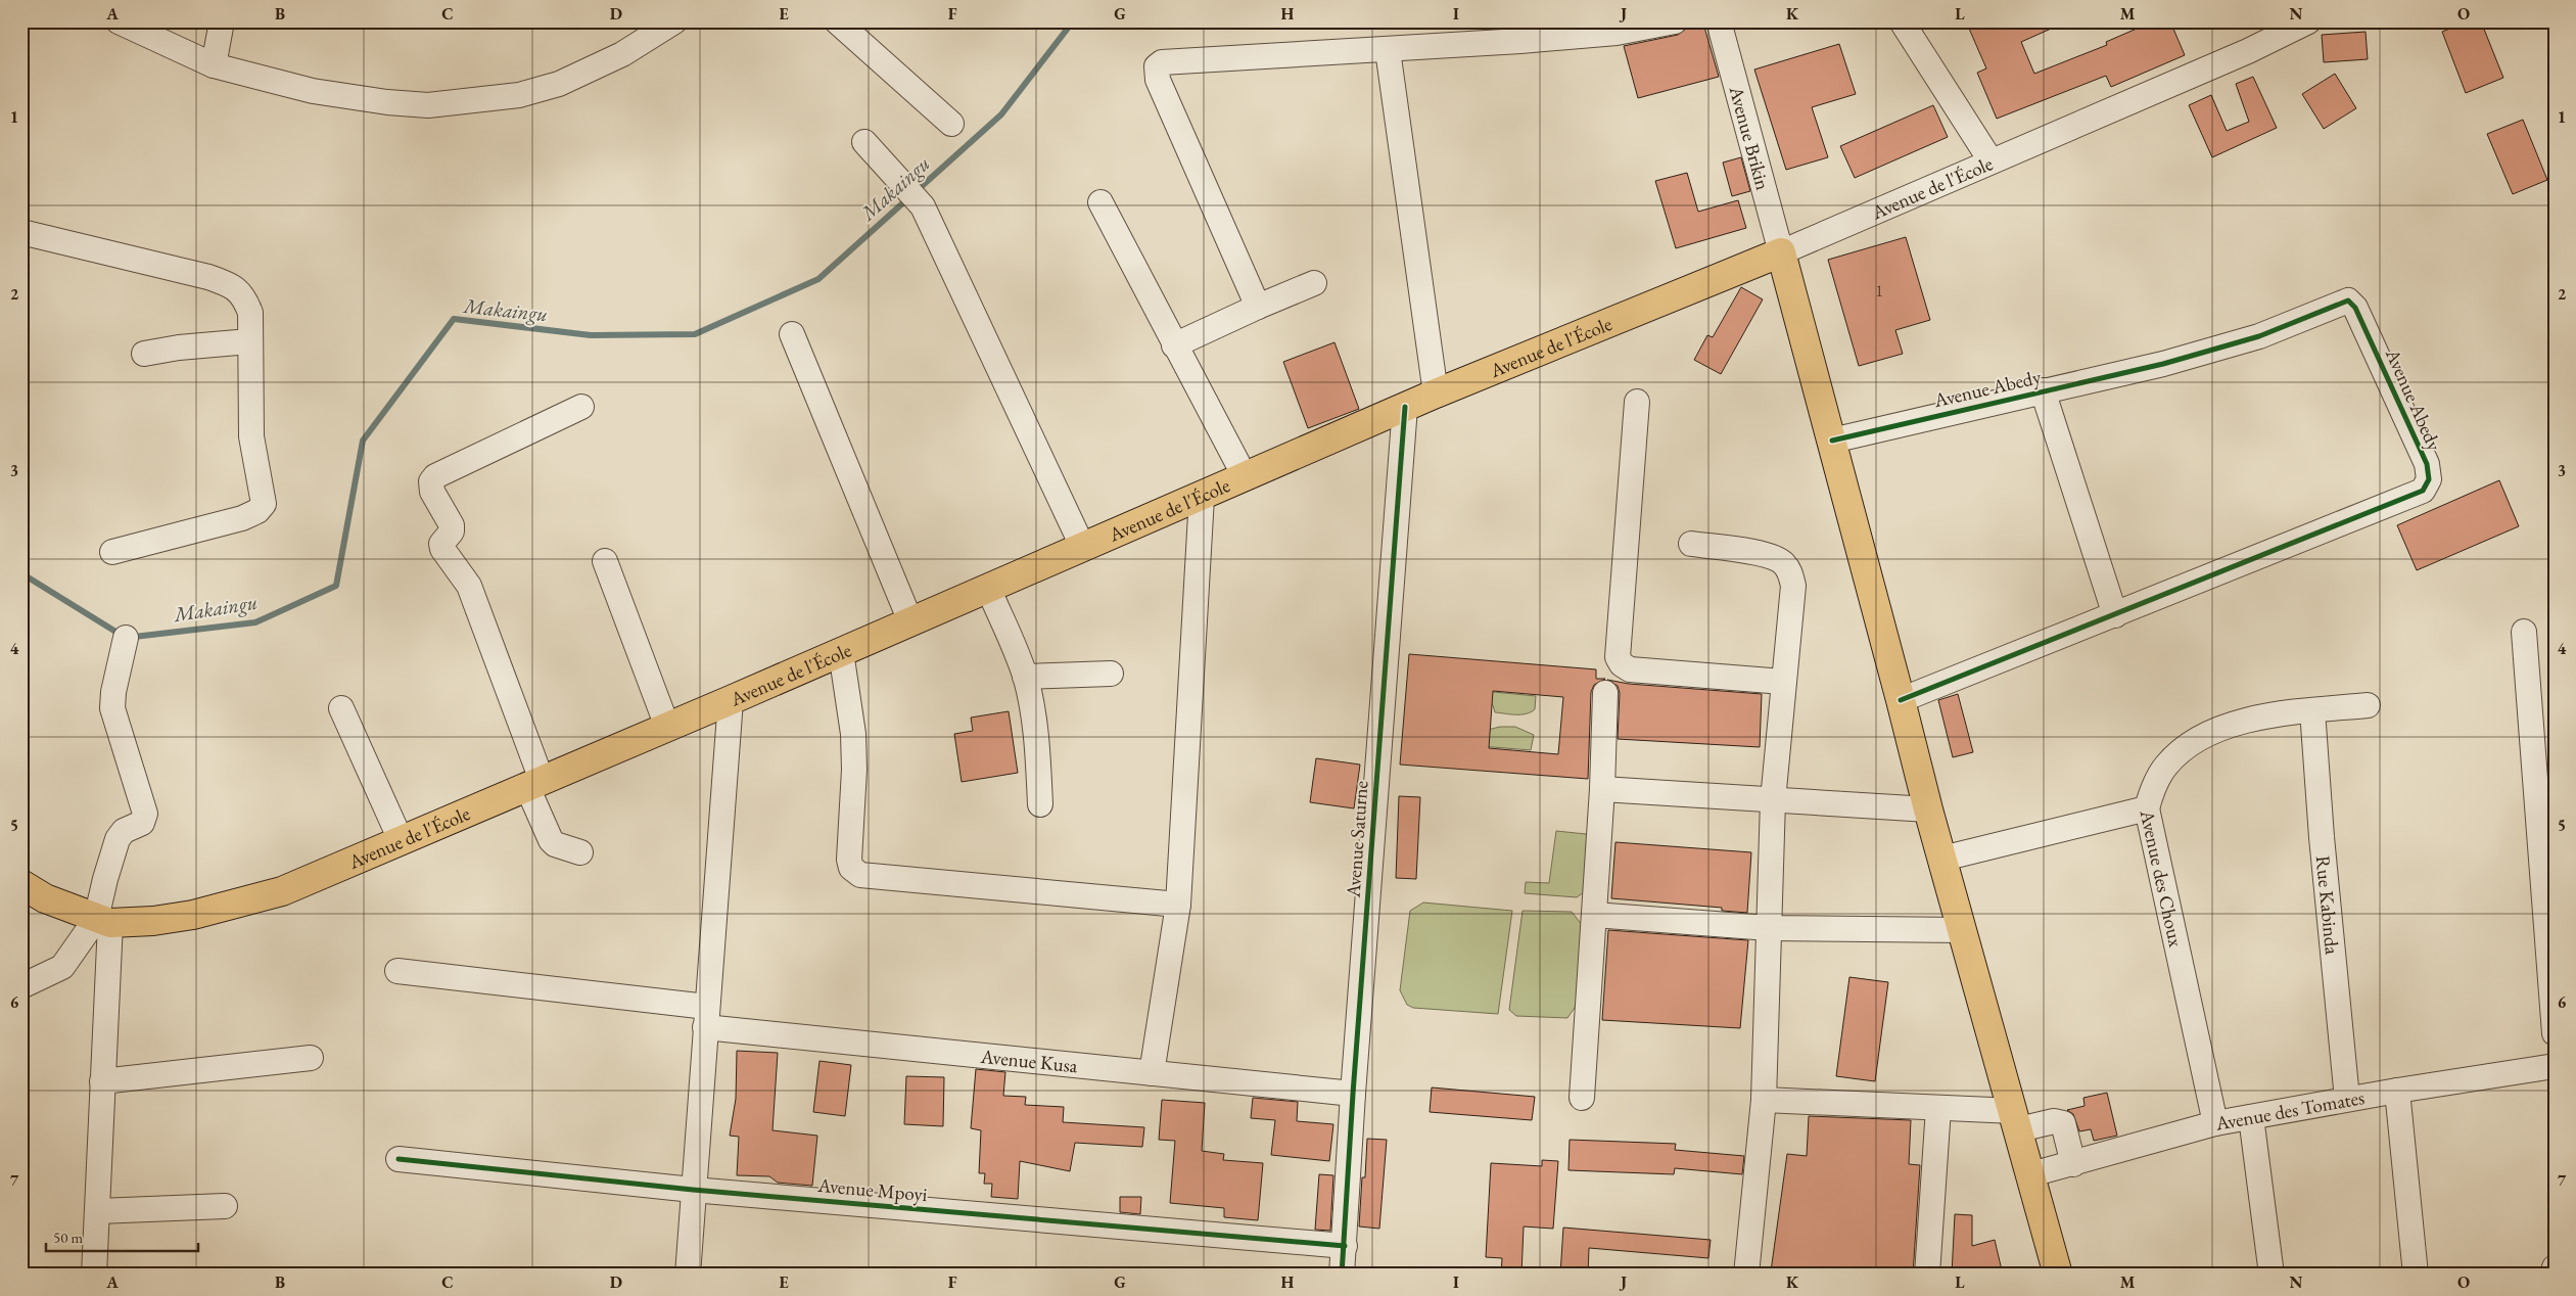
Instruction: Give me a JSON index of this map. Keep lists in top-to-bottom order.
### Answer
{
  "streets": {
    "main road": ["Avenue de l'École"],
    "street": [
      "Avenue Brikin",
      "Avenue Abedy",
      "Avenue Saturne",
      "Avenue des Choux",
      "Rue Kabinda",
      "Avenue Kusa",
      "Avenue des Tomates",
      "Avenue Mpoyi"
    ]
  },
  "crossings": [
    ["Avenue Brikin", "Avenue de l'École"],
    ["Avenue de l'École", "Avenue Saturne"],
    ["Avenue Saturne", "Avenue Kusa"],
    ["Avenue Saturne", "Avenue Mpoyi"],
    ["Avenue des Choux", "Avenue des Tomates"],
    ["Rue Kabinda", "Avenue des Tomates"]
  ],
  "water": ["Makaingu"],
  "house_numbers": ["1"],
  "scale_bar": "50 m",
  "grid": {
    "columns": [
      "A",
      "B",
      "C",
      "D",
      "E",
      "F",
      "G",
      "H",
      "I",
      "J",
      "K",
      "L",
      "M",
      "N",
      "O"
    ],
    "rows": [
      "1",
      "2",
      "3",
      "4",
      "5",
      "6",
      "7"
    ]
  }
}
